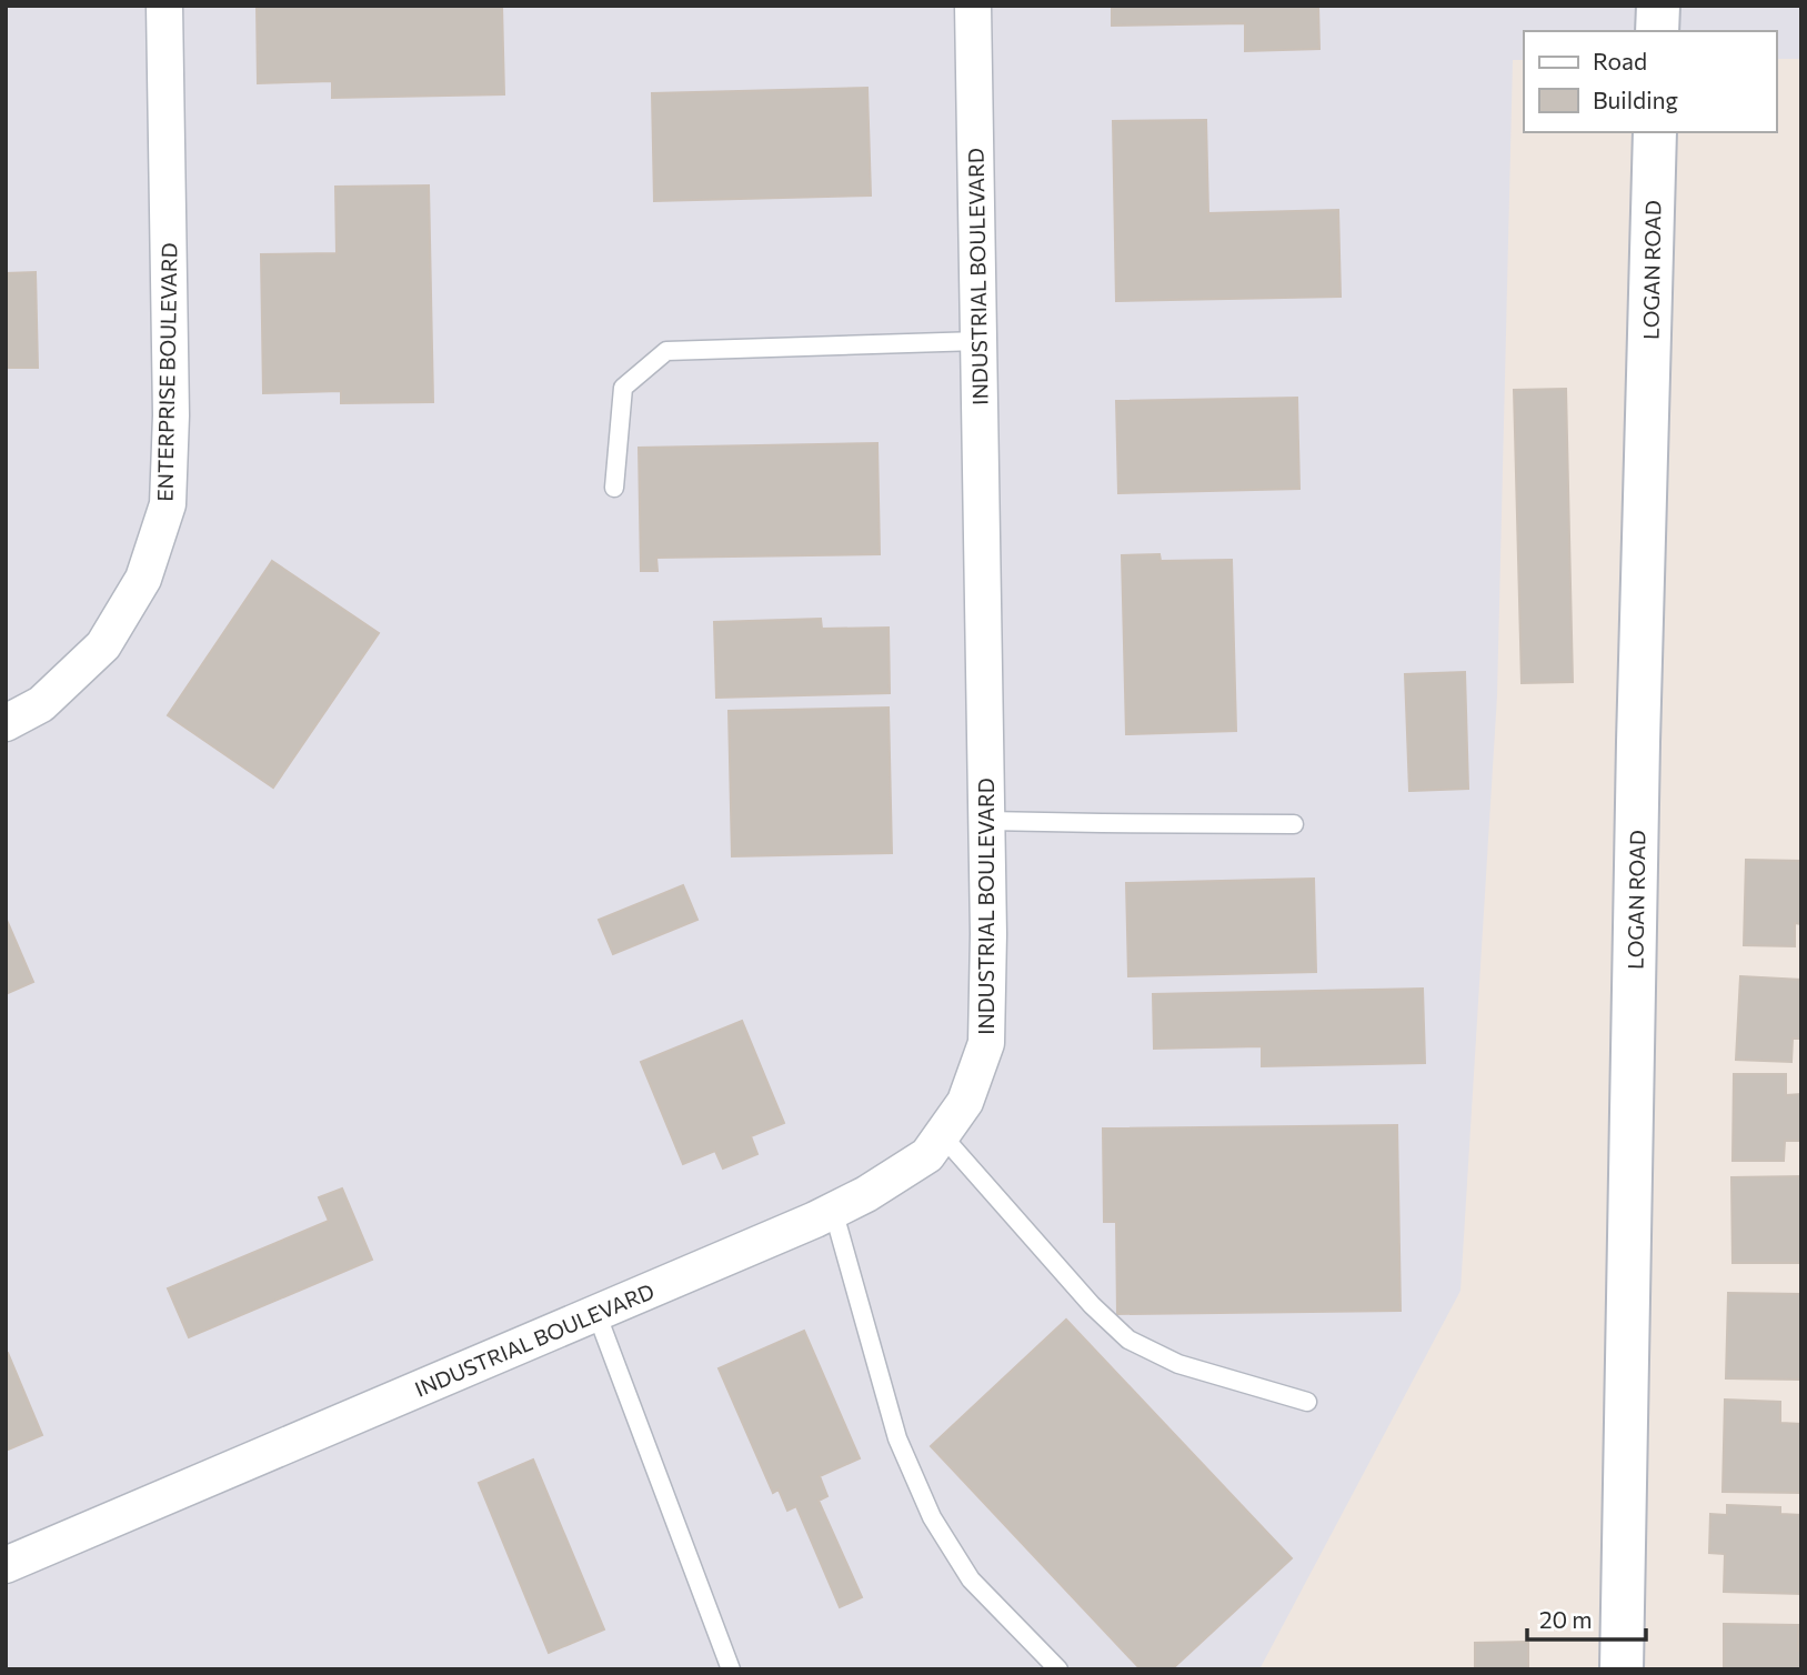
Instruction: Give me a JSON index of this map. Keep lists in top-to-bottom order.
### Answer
{
  "streets": {
    "street": ["LOGAN ROAD", "INDUSTRIAL BOULEVARD", "ENTERPRISE BOULEVARD"]
  },
  "legend": ["Road", "Building"],
  "scale_bar": "20 m"
}
